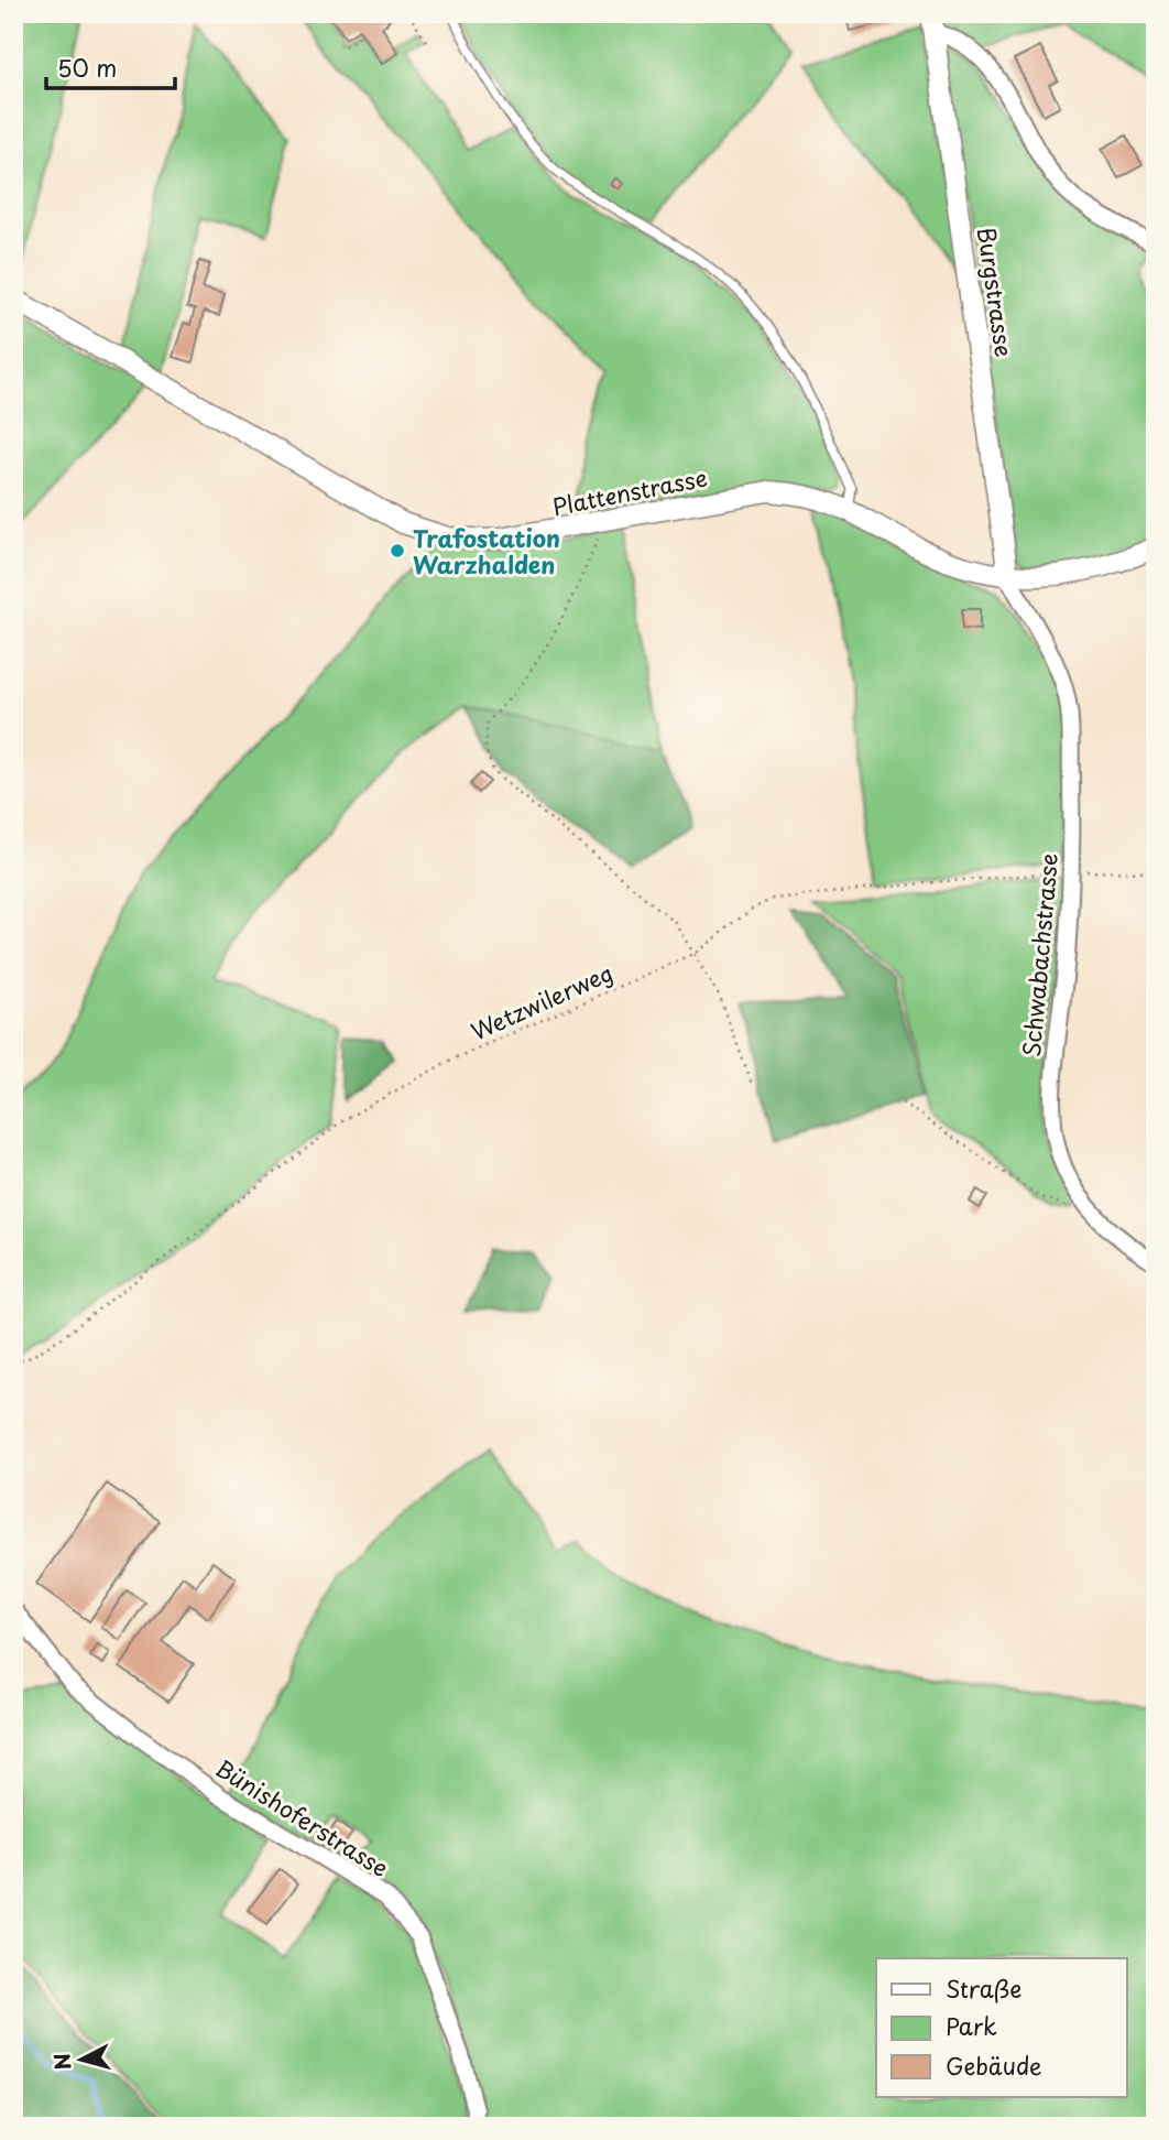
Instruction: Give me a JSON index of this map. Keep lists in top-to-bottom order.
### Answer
{
  "streets": {
    "street": [
      "Burgstrasse",
      "Plattenstrasse",
      "Schwabachstrasse",
      "Bünishoferstrasse"
    ],
    "path": ["Wetzwilerweg"]
  },
  "crossings": [
    ["Burgstrasse", "Plattenstrasse"],
    ["Burgstrasse", "Schwabachstrasse"],
    ["Plattenstrasse", "Schwabachstrasse"],
    ["Schwabachstrasse", "Wetzwilerweg"]
  ],
  "places": ["Trafostation Warzhalden"],
  "legend": ["Straße", "Park", "Gebäude"],
  "scale_bar": "50 m",
  "north": "left"
}
